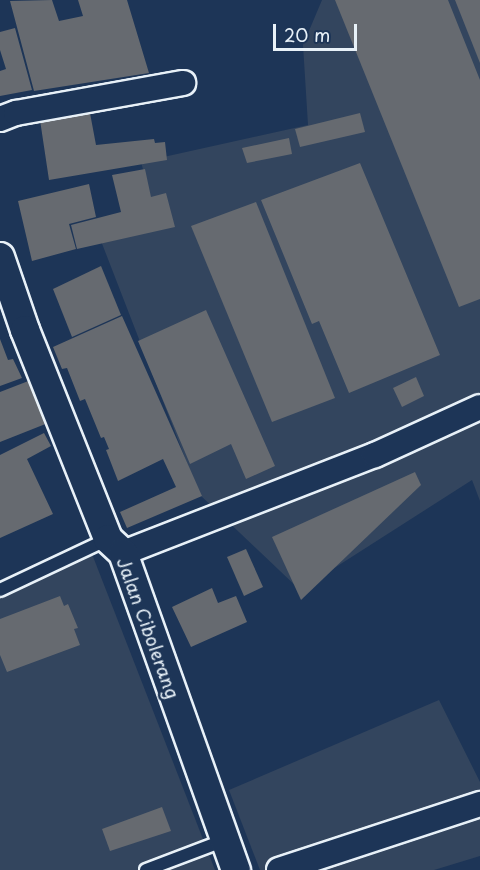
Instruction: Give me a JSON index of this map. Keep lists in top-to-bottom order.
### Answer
{
  "streets": {
    "street": ["Jalan Cibolerang"]
  },
  "scale_bar": "20 m"
}
